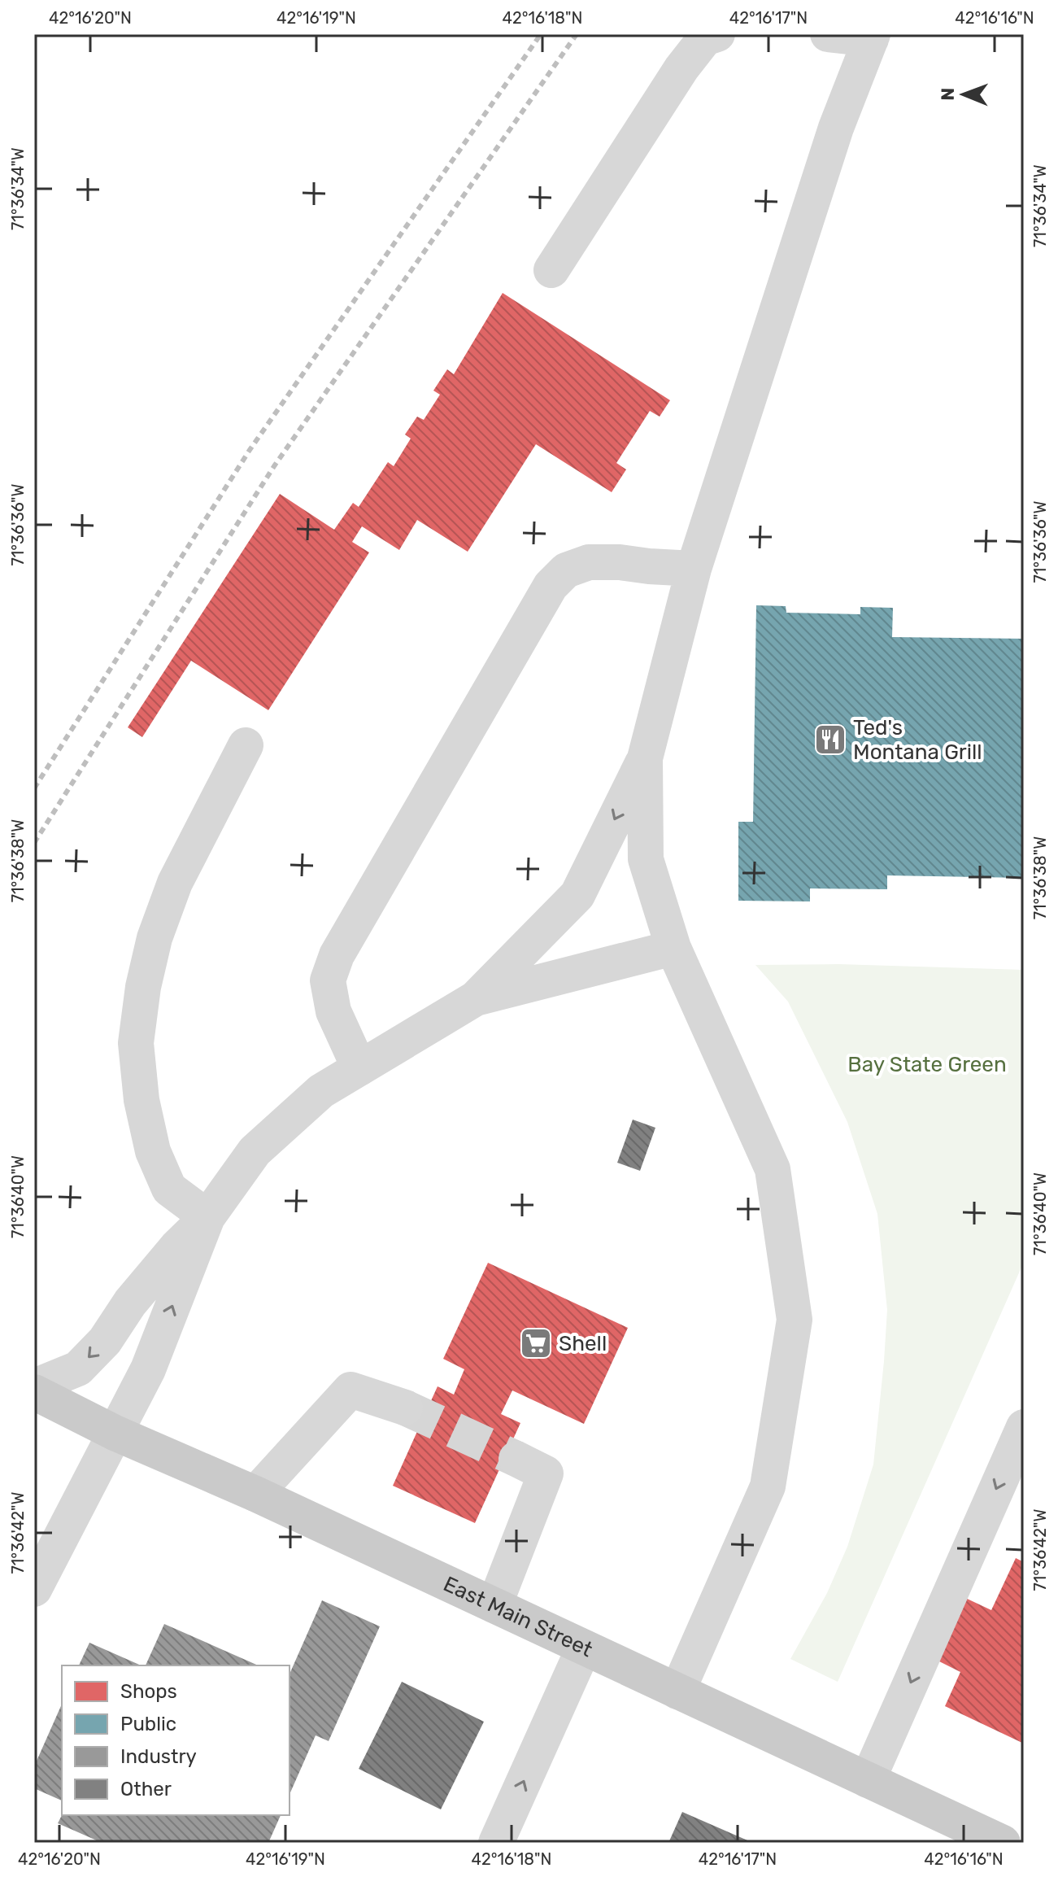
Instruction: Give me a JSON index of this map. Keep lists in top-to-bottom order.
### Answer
{
  "streets": {
    "main road": ["East Main Street"]
  },
  "parks": ["Bay State Green"],
  "places": {
    "restaurant": ["Ted's Montana Grill"],
    "supermarket": ["Shell"]
  },
  "legend": [
    "Shops",
    "Public",
    "Industry",
    "Other"
  ],
  "north": "left",
  "coordinates": [
    "42°16'20\"N",
    "42°16'19\"N",
    "42°16'18\"N",
    "42°16'17\"N",
    "42°16'16\"N",
    "71°36'34\"W",
    "71°36'36\"W",
    "71°36'38\"W",
    "71°36'40\"W",
    "71°36'42\"W"
  ]
}
